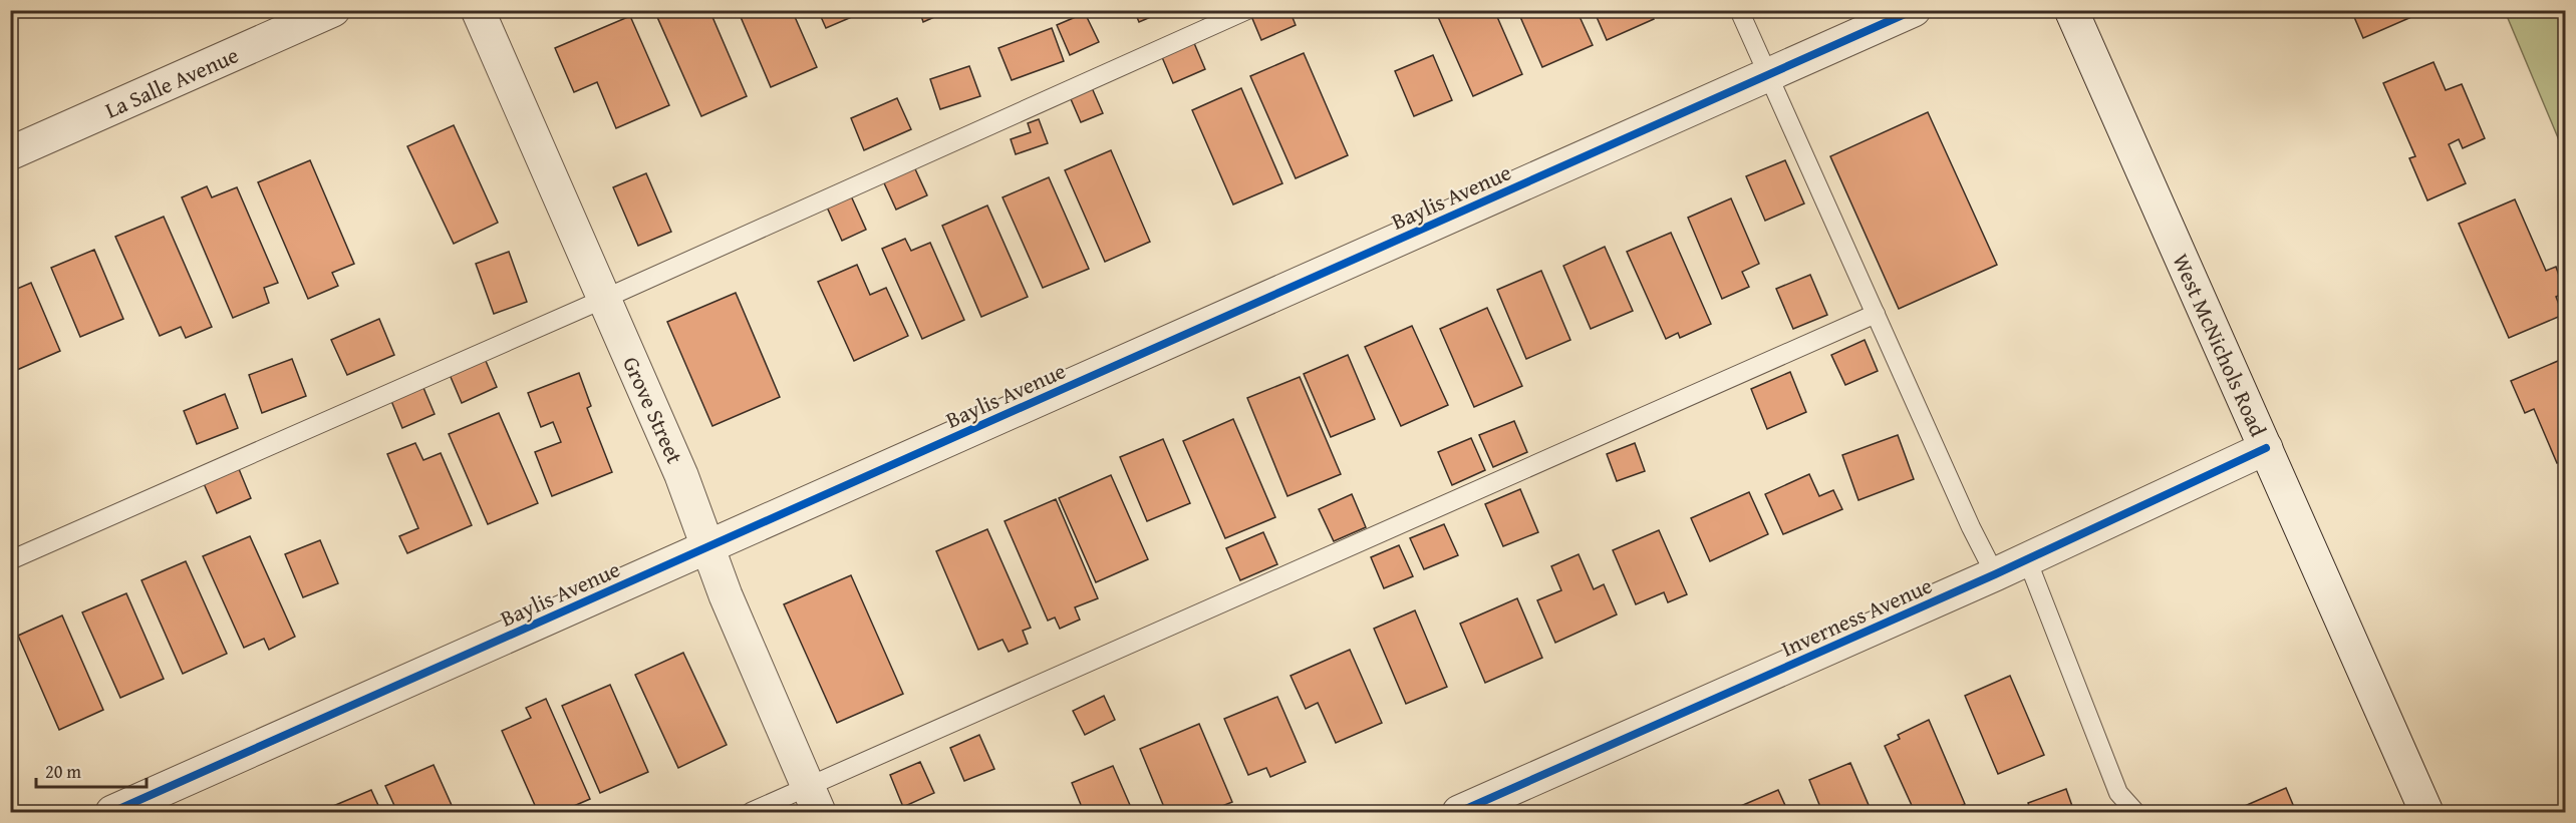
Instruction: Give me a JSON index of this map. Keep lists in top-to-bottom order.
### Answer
{
  "streets": {
    "street": [
      "La Salle Avenue",
      "Baylis Avenue",
      "West McNichols Road",
      "Grove Street",
      "Inverness Avenue"
    ]
  },
  "crossings": [
    ["Baylis Avenue", "Grove Street"],
    ["West McNichols Road", "Inverness Avenue"]
  ],
  "scale_bar": "20 m"
}
